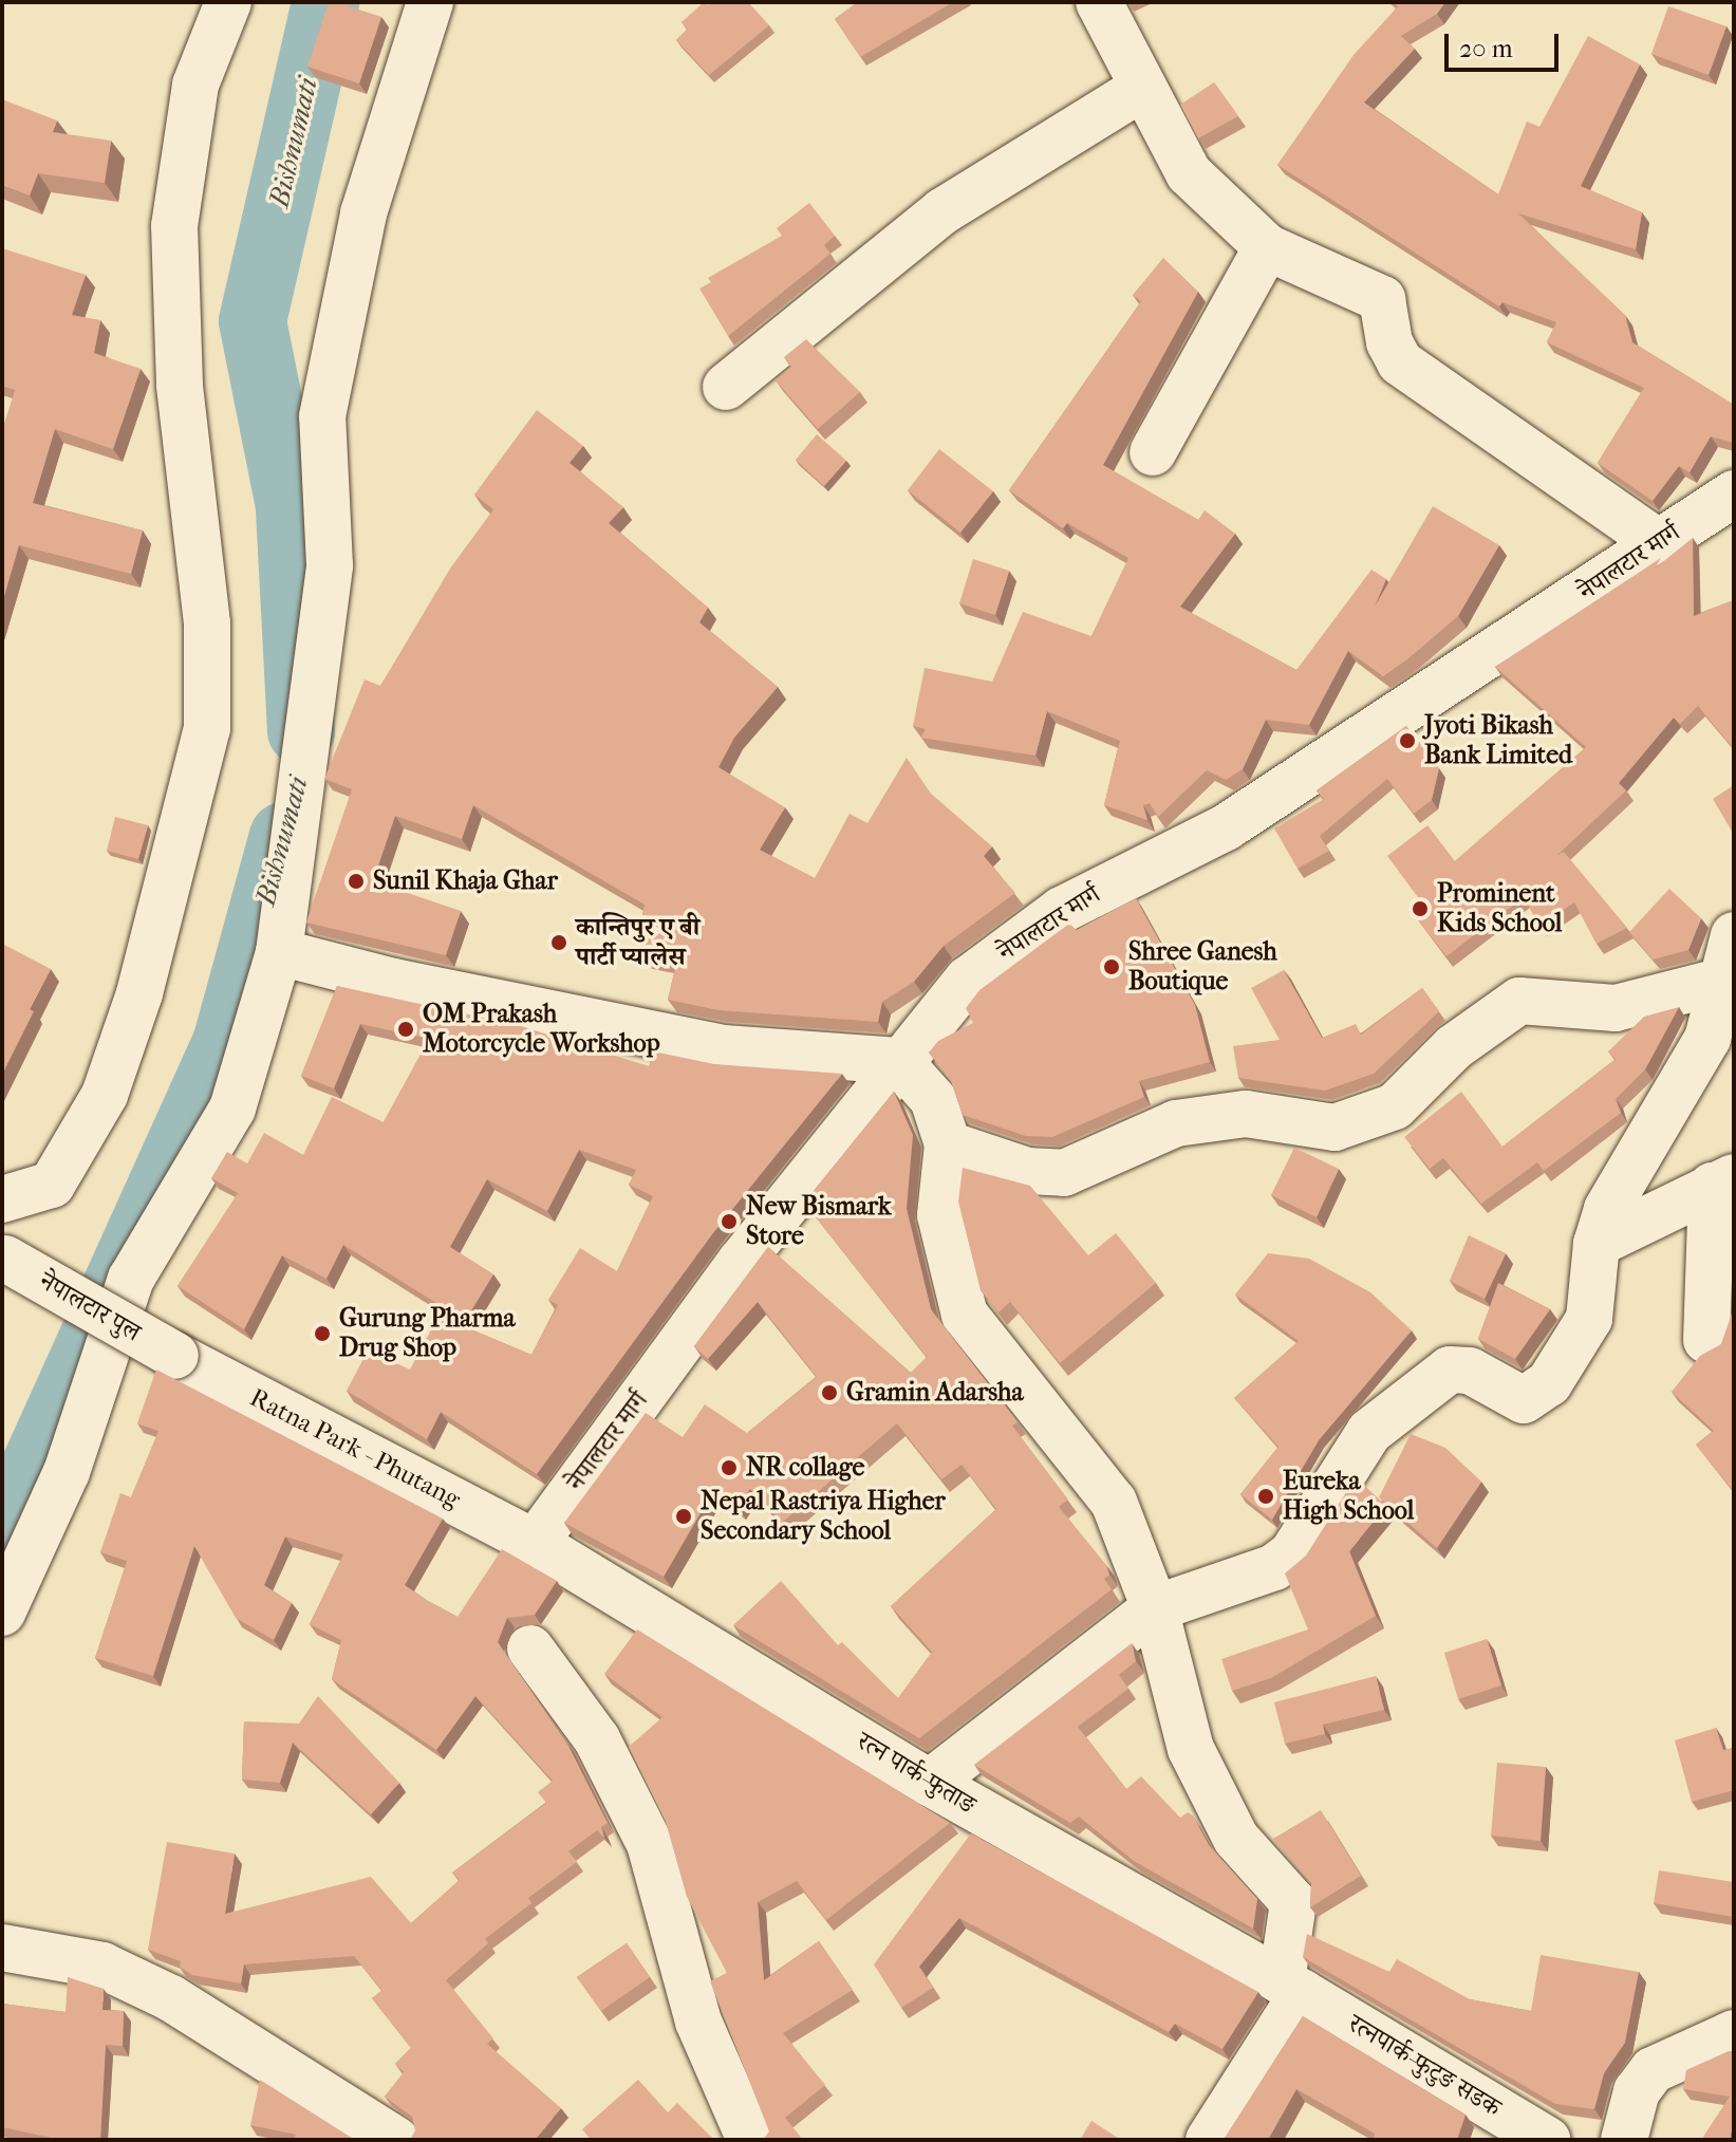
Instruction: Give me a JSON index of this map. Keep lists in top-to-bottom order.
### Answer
{
  "streets": {
    "street": [
      "नेपालटार मार्ग",
      "नेपालटार पुल",
      "Ratna Park - Phutang",
      "रत्न पार्क-फुताङ",
      "रत्नपार्क-फुटुङ सडक"
    ]
  },
  "crossings": [
    ["नेपालटार मार्ग", "Ratna Park - Phutang"],
    ["नेपालटार मार्ग", "रत्न पार्क-फुताङ"],
    ["नेपालटार पुल", "Ratna Park - Phutang"],
    ["Ratna Park - Phutang", "रत्न पार्क-फुताङ"],
    ["रत्न पार्क-फुताङ", "रत्नपार्क-फुटुङ सडक"]
  ],
  "water": ["Bishnumati"],
  "places": [
    "Jyoti Bikash Bank Limited",
    "Sunil Khaja Ghar",
    "Prominent Kids School",
    "कान्तिपुर ए बी पार्टी प्यालेस",
    "Shree Ganesh Boutique",
    "OM Prakash Motorcycle Workshop",
    "New Bismark Store",
    "Gurung Pharma Drug Shop",
    "Gramin Adarsha",
    "NR collage",
    "Eureka High School",
    "Nepal Rastriya Higher Secondary School"
  ],
  "scale_bar": "20 m"
}
